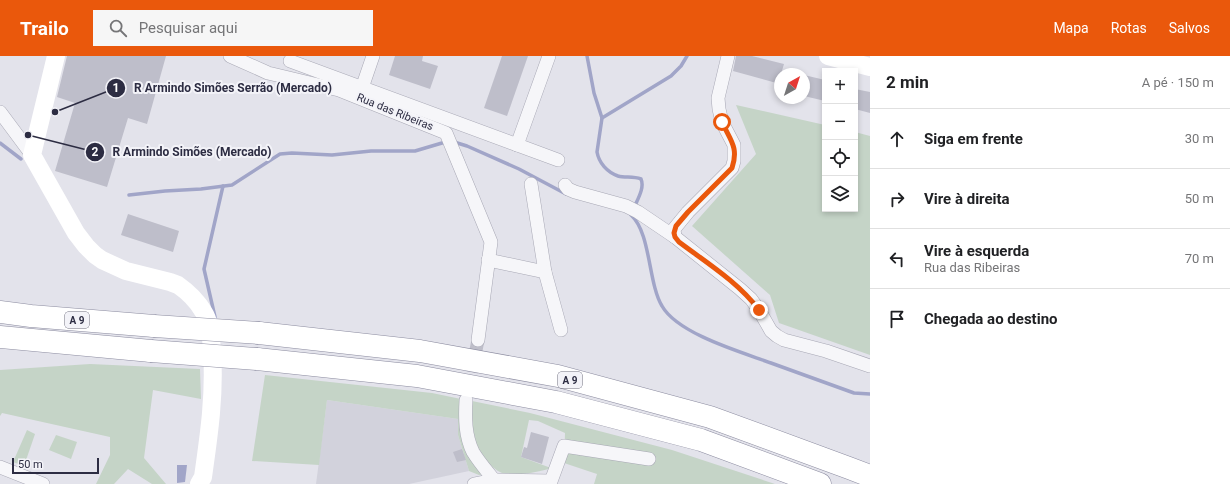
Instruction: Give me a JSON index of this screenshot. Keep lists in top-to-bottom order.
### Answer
{
  "streets": {
    "highway": ["A 9"],
    "street": ["Rua das Ribeiras"]
  },
  "places": ["R Armindo Simões Serrão (Mercado)", "R Armindo Simões (Mercado)"],
  "scale_bar": "50 m",
  "north": "top right",
  "page": {
    "header": "Trailo",
    "search": "Pesquisar aqui",
    "nav": ["Mapa", "Rotas", "Salvos"],
    "heading": ["2 min", "A pé · 150 m"],
    "map_buttons": ["+", "−"],
    "list": [
      ["Siga em frente", "30 m"],
      ["Vire à direita", "50 m"],
      ["Vire à esquerda", "Rua das Ribeiras", "70 m"],
      "Chegada ao destino"
    ],
    "scale": "50 m"
  }
}
